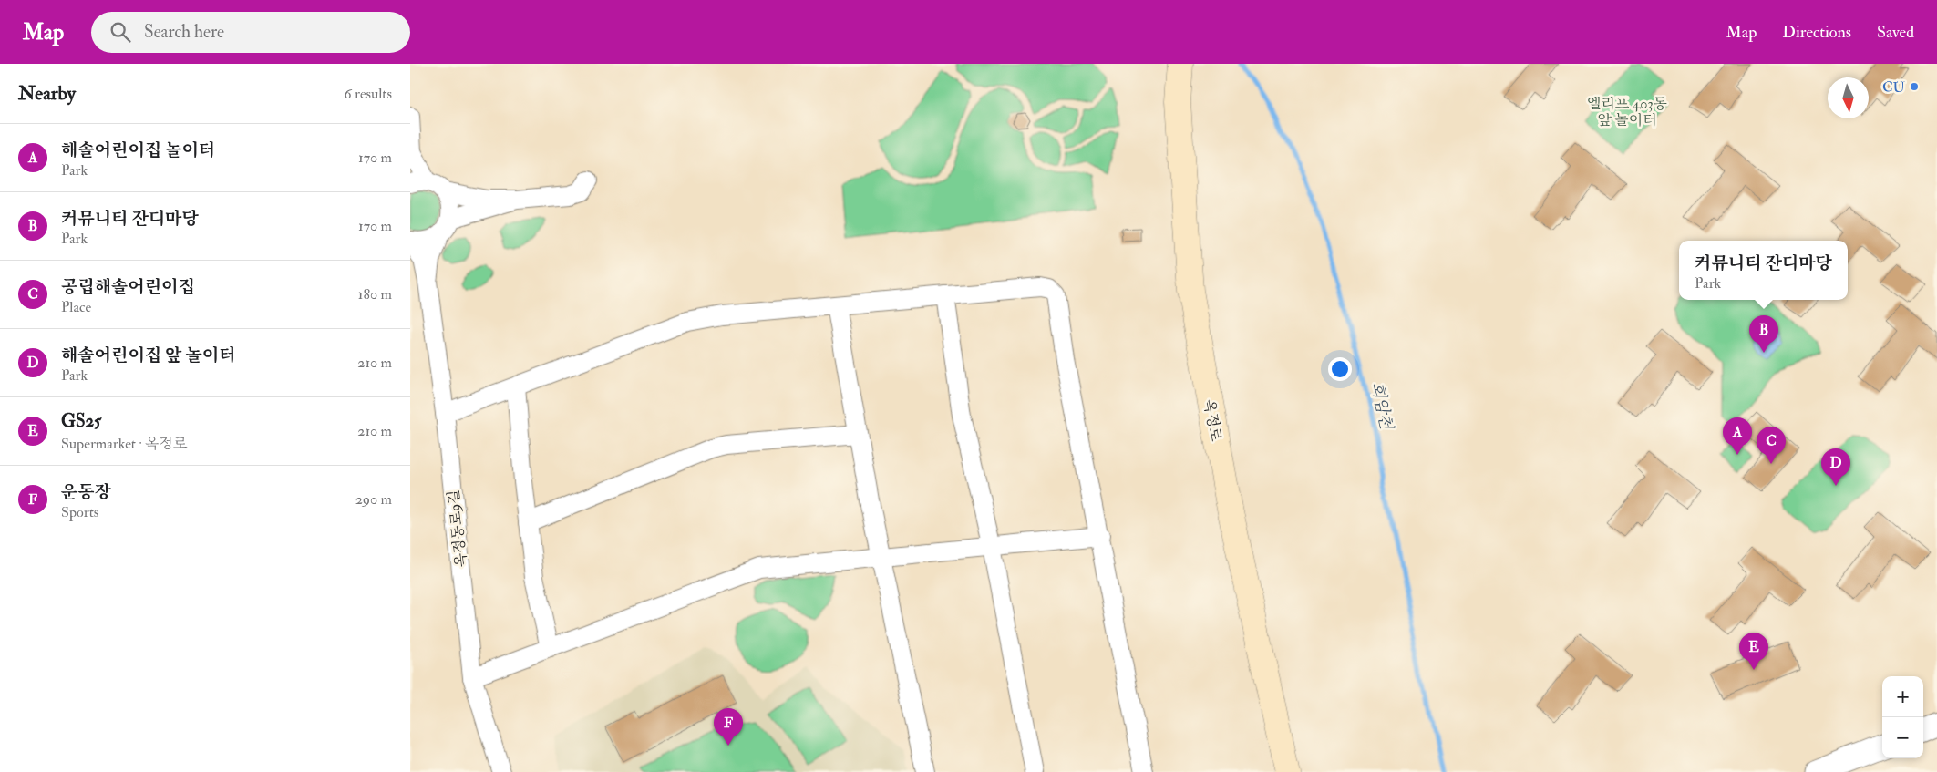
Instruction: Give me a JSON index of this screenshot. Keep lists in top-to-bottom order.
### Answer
{
  "streets": {
    "main road": ["옥정로"],
    "street": ["옥정동로9길"]
  },
  "water": ["회암천"],
  "parks": ["엘리프 403동 앞 놀이터"],
  "places": ["CU"],
  "north": "bottom",
  "page": {
    "header": "Map",
    "search": "Search here",
    "nav": ["Map", "Directions", "Saved"],
    "heading": ["Nearby", "6 results"],
    "list": [
      {
        "mark": "A",
        "name": "해솔어린이집 놀이터",
        "note": "Park",
        "value": "170 m"
      },
      {
        "mark": "B",
        "name": "커뮤니티 잔디마당",
        "note": "Park",
        "value": "170 m"
      },
      {
        "mark": "C",
        "name": "공립해솔어린이집",
        "note": "Place",
        "value": "180 m"
      },
      {
        "mark": "D",
        "name": "해솔어린이집 앞 놀이터",
        "note": "Park",
        "value": "210 m"
      },
      {
        "mark": "E",
        "name": "GS25",
        "note": "Supermarket · 옥정로",
        "value": "210 m"
      },
      {
        "mark": "F",
        "name": "운동장",
        "note": "Sports",
        "value": "290 m"
      }
    ],
    "popup": ["커뮤니티 잔디마당", "Park"],
    "pins": [
      "B",
      "A",
      "C",
      "D",
      "E",
      "F"
    ],
    "map_buttons": ["+", "−"]
  }
}
